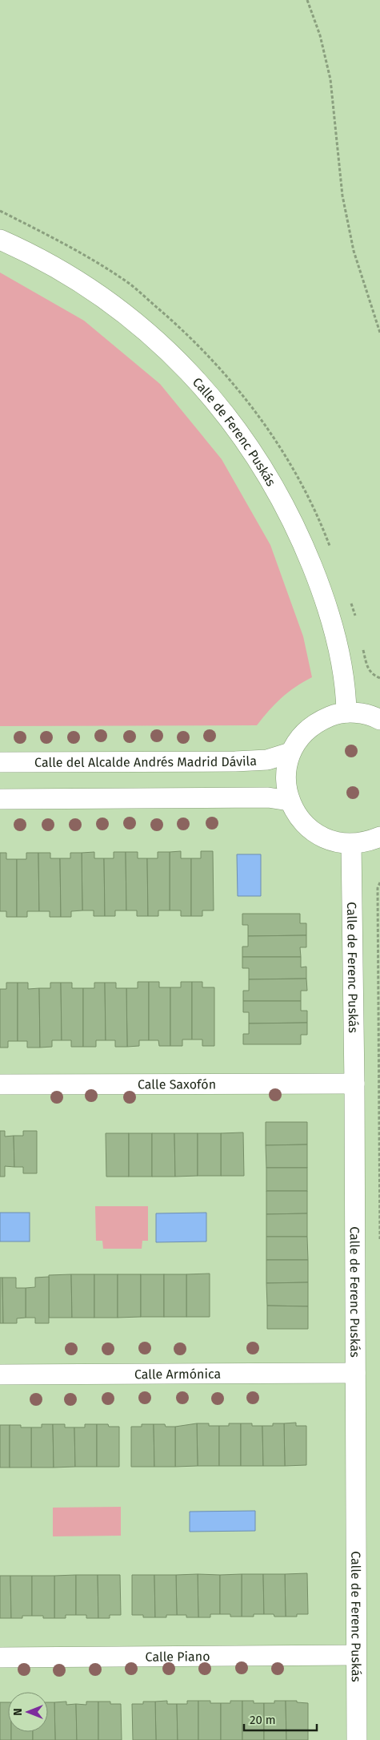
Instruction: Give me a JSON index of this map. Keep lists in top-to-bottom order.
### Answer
{
  "streets": {
    "street": [
      "Calle de Ferenc Puskás",
      "Calle del Alcalde Andrés Madrid Dávila",
      "Calle Saxofón",
      "Calle Armónica",
      "Calle Piano"
    ]
  },
  "crossings": [
    ["Calle de Ferenc Puskás", "Calle Saxofón"],
    ["Calle de Ferenc Puskás", "Calle Armónica"],
    ["Calle de Ferenc Puskás", "Calle Piano"]
  ],
  "scale_bar": "20 m",
  "north": "left"
}
